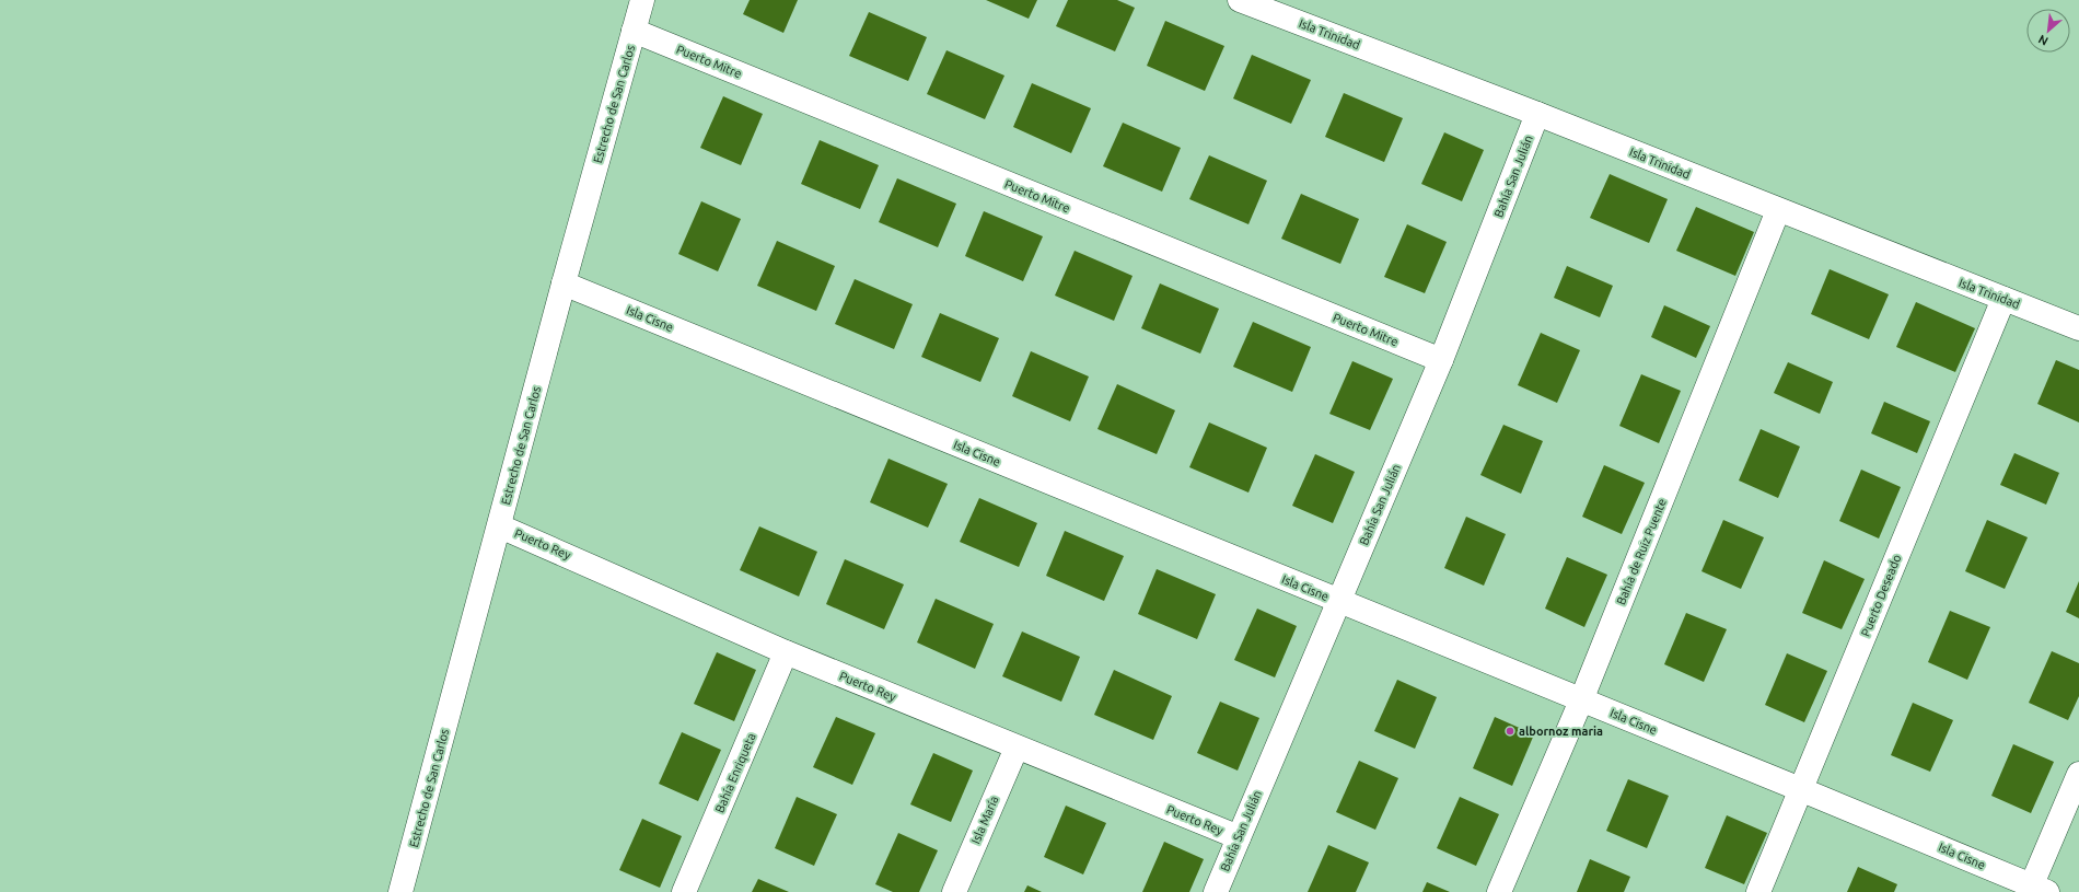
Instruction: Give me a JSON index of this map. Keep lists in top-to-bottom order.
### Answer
{
  "streets": {
    "street": [
      "Isla Trinidad",
      "Puerto Mitre",
      "Estrecho de San Carlos",
      "Bahía San Julián",
      "Isla Cisne",
      "Puerto Rey",
      "Bahía de Ruiz Puente",
      "Puerto Deseado",
      "Bahía Enriqueta",
      "Isla María"
    ]
  },
  "crossings": [
    ["Isla Trinidad", "Bahía San Julián"],
    ["Isla Trinidad", "Bahía de Ruiz Puente"],
    ["Isla Trinidad", "Puerto Deseado"],
    ["Puerto Mitre", "Estrecho de San Carlos"],
    ["Puerto Mitre", "Bahía San Julián"],
    ["Estrecho de San Carlos", "Isla Cisne"],
    ["Estrecho de San Carlos", "Puerto Rey"],
    ["Bahía San Julián", "Isla Cisne"],
    ["Bahía San Julián", "Puerto Rey"],
    ["Isla Cisne", "Bahía de Ruiz Puente"],
    ["Isla Cisne", "Puerto Deseado"],
    ["Puerto Rey", "Bahía Enriqueta"],
    ["Puerto Rey", "Isla María"]
  ],
  "places": ["albornoz maria"],
  "north": "bottom left"
}
